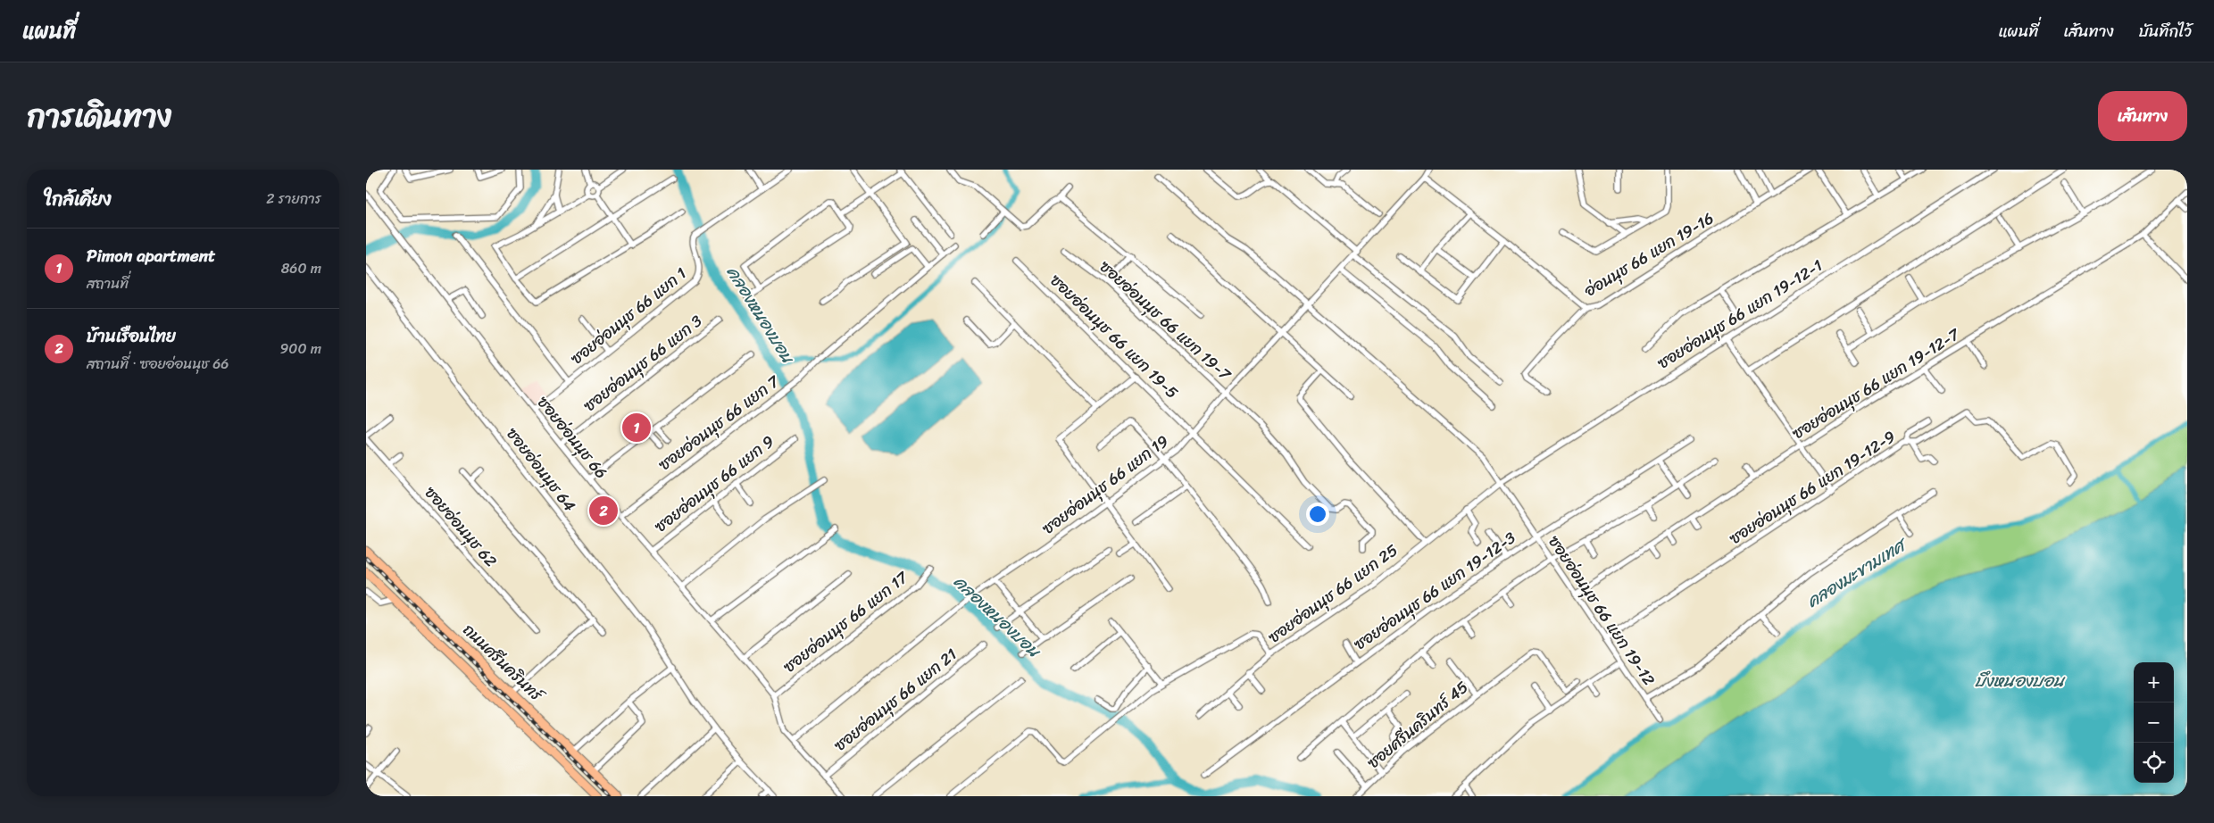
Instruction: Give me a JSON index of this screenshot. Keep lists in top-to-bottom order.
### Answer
{
  "streets": {
    "main road": ["ถนนศรีนครินทร์"],
    "street": [
      "อ่อนนุช 66 แยก 19-16",
      "ซอยอ่อนนุช 66 แยก 19-12-1",
      "ซอยอ่อนนุช 66 แยก 1",
      "ซอยอ่อนนุช 66 แยก 19-7",
      "ซอยอ่อนนุช 66 แยก 19-5",
      "ซอยอ่อนนุช 66 แยก 3",
      "ซอยอ่อนนุช 66 แยก 19-12-7",
      "ซอยอ่อนนุช 66 แยก 7",
      "ซอยอ่อนนุช 66",
      "ซอยอ่อนนุช 64",
      "ซอยอ่อนนุช 66 แยก 9",
      "ซอยอ่อนนุช 66 แยก 19",
      "ซอยอ่อนนุช 66 แยก 19-12-9",
      "ซอยอ่อนนุช 62",
      "ซอยอ่อนนุช 66 แยก 19-12-3",
      "ซอยอ่อนนุช 66 แยก 25",
      "ซอยอ่อนนุช 66 แยก 19-12",
      "ซอยอ่อนนุช 66 แยก 17",
      "ซอยอ่อนนุช 66 แยก 21",
      "ซอยศรีนครินทร์ 45"
    ]
  },
  "crossings": [
    ["อ่อนนุช 66 แยก 19-16", "ซอยอ่อนนุช 66 แยก 19"],
    ["ซอยอ่อนนุช 66 แยก 19-12-1", "ซอยอ่อนนุช 66 แยก 25"],
    ["ซอยอ่อนนุช 66 แยก 19-12-1", "ซอยอ่อนนุช 66 แยก 19-12"],
    ["ซอยอ่อนนุช 66 แยก 1", "ซอยอ่อนนุช 66"],
    ["ซอยอ่อนนุช 66 แยก 19-7", "ซอยอ่อนนุช 66 แยก 19"],
    ["ซอยอ่อนนุช 66 แยก 19-5", "ซอยอ่อนนุช 66 แยก 19"],
    ["ซอยอ่อนนุช 66 แยก 3", "ซอยอ่อนนุช 66"],
    ["ซอยอ่อนนุช 66 แยก 19-12-7", "ซอยอ่อนนุช 66 แยก 19-12"],
    ["ซอยอ่อนนุช 66 แยก 7", "ซอยอ่อนนุช 66"],
    ["ซอยอ่อนนุช 66", "ซอยอ่อนนุช 66 แยก 9"],
    ["ซอยอ่อนนุช 66", "ซอยอ่อนนุช 66 แยก 19"],
    ["ซอยอ่อนนุช 66", "ซอยอ่อนนุช 66 แยก 17"],
    ["ซอยอ่อนนุช 66", "ซอยอ่อนนุช 66 แยก 21"],
    ["ซอยอ่อนนุช 66 แยก 19", "ซอยอ่อนนุช 66 แยก 19-12"],
    ["ซอยอ่อนนุช 66 แยก 19-12-9", "ซอยอ่อนนุช 66 แยก 19-12"],
    ["ซอยอ่อนนุช 66 แยก 19-12-3", "ซอยอ่อนนุช 66 แยก 19-12"],
    ["ซอยอ่อนนุช 66 แยก 25", "ซอยอ่อนนุช 66 แยก 19-12"]
  ],
  "water": ["คลองหนองบอน", "คลองมะขามเทศ", "บึงหนองบอน"],
  "page": {
    "header": "แผนที่",
    "nav": ["แผนที่", "เส้นทาง", "บันทึกไว้"],
    "title": "การเดินทาง",
    "buttons": "เส้นทาง",
    "heading": ["ใกล้เคียง", "2 รายการ"],
    "list": [
      {
        "mark": "1",
        "name": "Pimon apartment",
        "note": "สถานที่",
        "value": "860 m"
      },
      {
        "mark": "2",
        "name": "บ้านเรือนไทย",
        "note": "สถานที่ · ซอยอ่อนนุช 66",
        "value": "900 m"
      }
    ],
    "pins": ["1", "2"],
    "map_buttons": ["+", "−"]
  }
}
